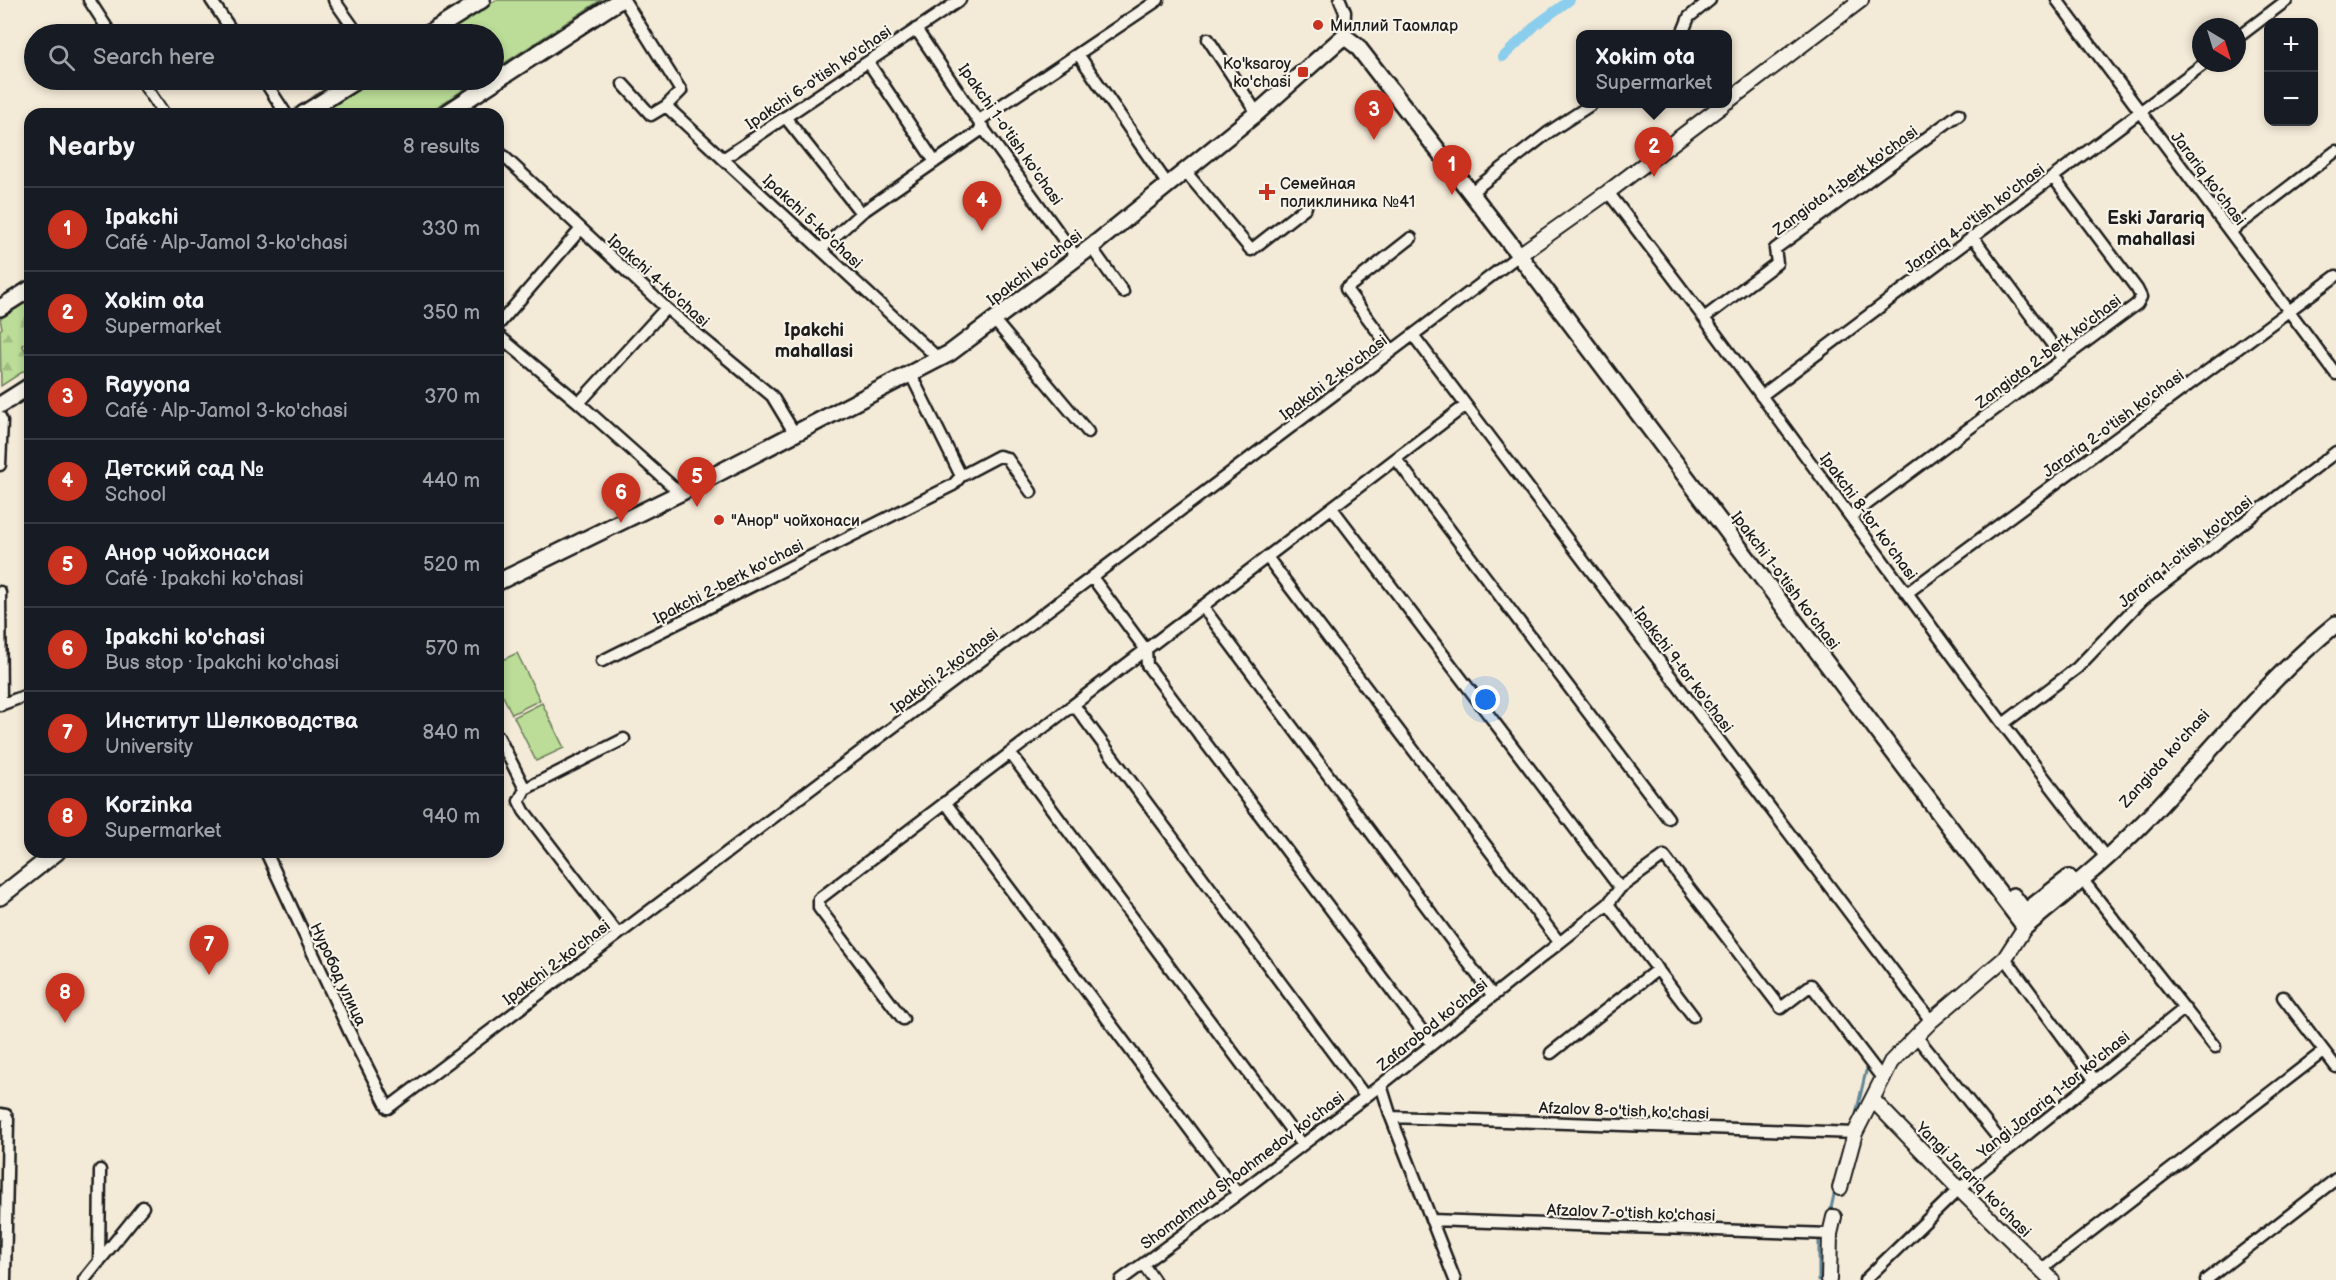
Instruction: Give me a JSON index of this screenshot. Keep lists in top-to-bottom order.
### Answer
{
  "streets": {
    "main road": ["Ipakchi 1-o'tish ko'chasi", "Ipakchi ko'chasi", "Zangiota ko'chasi"],
    "street": [
      "Ipakchi 6-o'tish ko'chasi",
      "Jarariq ko'chasi",
      "Zangiota 1-berk ko'chasi",
      "Jarariq 4-o'tish ko'chasi",
      "Ipakchi 5-ko'chasi",
      "Ipakchi 4-ko'chasi",
      "Zangiota 2-berk ko'chasi",
      "Ipakchi 2-ko'chasi",
      "Jarariq 2-o'tish ko'chasi",
      "Ipakchi 8-tor ko'chasi",
      "Jarariq 1-o'tish ko'chasi",
      "Ipakchi 2-berk ko'chasi",
      "Ipakchi 9-tor ko'chasi",
      "Нуробод улица",
      "Zafarobod ko'chasi",
      "Yangi Jarariq 1-tor ko'chasi",
      "Afzalov 8-o'tish ko'chasi",
      "Shomahmud Shoahmedov ko'chasi",
      "Yangi Jarariq ko'chasi",
      "Afzalov 7-o'tish ko'chasi"
    ]
  },
  "crossings": [
    ["Ipakchi 6-o'tish ko'chasi", "Ipakchi 1-o'tish ko'chasi"],
    ["Ipakchi 6-o'tish ko'chasi", "Ipakchi 5-ko'chasi"],
    ["Ipakchi 1-o'tish ko'chasi", "Ipakchi ko'chasi"],
    ["Ipakchi 1-o'tish ko'chasi", "Ipakchi 2-ko'chasi"],
    ["Ipakchi 1-o'tish ko'chasi", "Zangiota ko'chasi"],
    ["Jarariq ko'chasi", "Jarariq 4-o'tish ko'chasi"],
    ["Jarariq ko'chasi", "Jarariq 2-o'tish ko'chasi"],
    ["Zangiota 1-berk ko'chasi", "Ipakchi 8-tor ko'chasi"],
    ["Jarariq 4-o'tish ko'chasi", "Zangiota 2-berk ko'chasi"],
    ["Jarariq 4-o'tish ko'chasi", "Ipakchi 8-tor ko'chasi"],
    ["Ipakchi 5-ko'chasi", "Ipakchi ko'chasi"],
    ["Ipakchi ko'chasi", "Ipakchi 4-ko'chasi"],
    ["Zangiota 2-berk ko'chasi", "Ipakchi 8-tor ko'chasi"],
    ["Ipakchi 2-ko'chasi", "Ipakchi 9-tor ko'chasi"],
    ["Ipakchi 2-ko'chasi", "Нуробод улица"],
    ["Jarariq 2-o'tish ko'chasi", "Ipakchi 8-tor ko'chasi"],
    ["Ipakchi 8-tor ko'chasi", "Jarariq 1-o'tish ko'chasi"],
    ["Ipakchi 8-tor ko'chasi", "Zangiota ko'chasi"],
    ["Ipakchi 9-tor ko'chasi", "Zangiota ko'chasi"],
    ["Zangiota ko'chasi", "Zafarobod ko'chasi"],
    ["Zangiota ko'chasi", "Afzalov 8-o'tish ko'chasi"],
    ["Zangiota ko'chasi", "Yangi Jarariq ko'chasi"],
    ["Zafarobod ko'chasi", "Afzalov 8-o'tish ko'chasi"],
    ["Zafarobod ko'chasi", "Shomahmud Shoahmedov ko'chasi"],
    ["Zafarobod ko'chasi", "Afzalov 7-o'tish ko'chasi"],
    ["Yangi Jarariq 1-tor ko'chasi", "Yangi Jarariq ko'chasi"]
  ],
  "districts": ["Eski Jarariq mahallasi", "Ipakchi mahallasi"],
  "places": {
    "other": ["Миллий Таомлар", "\"Анор\" чойхонаси"],
    "transit": ["Ko'ksaroy ko'chasi"],
    "health": ["Семейная поликлиника №41"]
  },
  "north": "bottom right",
  "page": {
    "map_buttons": ["+", "−"],
    "search": "Search here",
    "popup": ["Xokim ota", "Supermarket"],
    "pins": [
      "3",
      "2",
      "1",
      "4",
      "5",
      "6",
      "7",
      "8"
    ],
    "heading": ["Nearby", "8 results"],
    "list": [
      {
        "mark": "1",
        "name": "Ipakchi",
        "note": "Café · Alp-Jamol 3-ko'chasi",
        "value": "330 m"
      },
      {
        "mark": "2",
        "name": "Xokim ota",
        "note": "Supermarket",
        "value": "350 m"
      },
      {
        "mark": "3",
        "name": "Rayyona",
        "note": "Café · Alp-Jamol 3-ko'chasi",
        "value": "370 m"
      },
      {
        "mark": "4",
        "name": "Детский сад №",
        "note": "School",
        "value": "440 m"
      },
      {
        "mark": "5",
        "name": "Анор чойхонаси",
        "note": "Café · Ipakchi ko'chasi",
        "value": "520 m"
      },
      {
        "mark": "6",
        "name": "Ipakchi ko'chasi",
        "note": "Bus stop · Ipakchi ko'chasi",
        "value": "570 m"
      },
      {
        "mark": "7",
        "name": "Институт Шелководства",
        "note": "University",
        "value": "840 m"
      },
      {
        "mark": "8",
        "name": "Korzinka",
        "note": "Supermarket",
        "value": "940 m"
      }
    ]
  }
}
